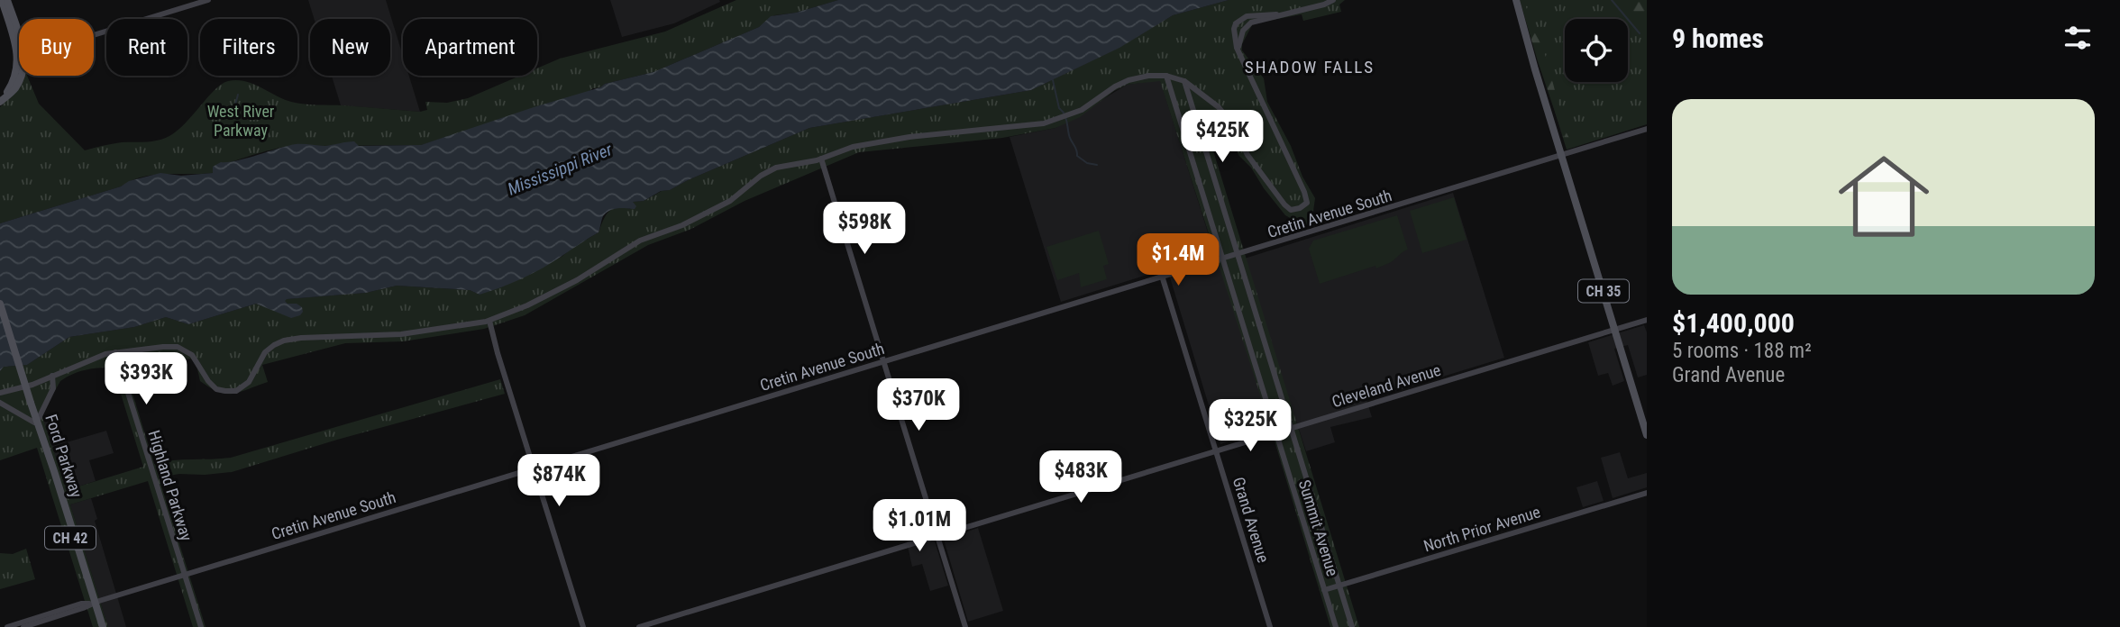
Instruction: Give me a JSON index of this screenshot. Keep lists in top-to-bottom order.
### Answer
{
  "streets": {
    "main road": ["CH 35", "Ford Parkway", "CH 42"],
    "street": [
      "Cretin Avenue South",
      "Cleveland Avenue",
      "Highland Parkway",
      "Grand Avenue",
      "Summit Avenue",
      "North Prior Avenue"
    ]
  },
  "crossings": [
    ["Cretin Avenue South", "CH 35"],
    ["Cretin Avenue South", "Ford Parkway"],
    ["Cretin Avenue South", "Highland Parkway"],
    ["Cretin Avenue South", "Grand Avenue"],
    ["Cretin Avenue South", "Summit Avenue"],
    ["CH 35", "Cleveland Avenue"],
    ["Cleveland Avenue", "Grand Avenue"],
    ["Cleveland Avenue", "Summit Avenue"],
    ["Summit Avenue", "North Prior Avenue"]
  ],
  "districts": ["SHADOW FALLS"],
  "water": ["Mississippi River"],
  "parks": ["West River Parkway"],
  "page": {
    "heading": "9 homes",
    "chip": [
      "Buy",
      "Rent",
      "Filters",
      "New",
      "Apartment"
    ],
    "list": [
      {
        "name": "$1,400,000",
        "note": "5 rooms · 188 m² · Grand Avenue"
      }
    ],
    "price": [
      "$425K",
      "$598K",
      "$1.4M",
      "$393K",
      "$370K",
      "$325K",
      "$483K",
      "$874K",
      "$1.01M"
    ]
  }
}
